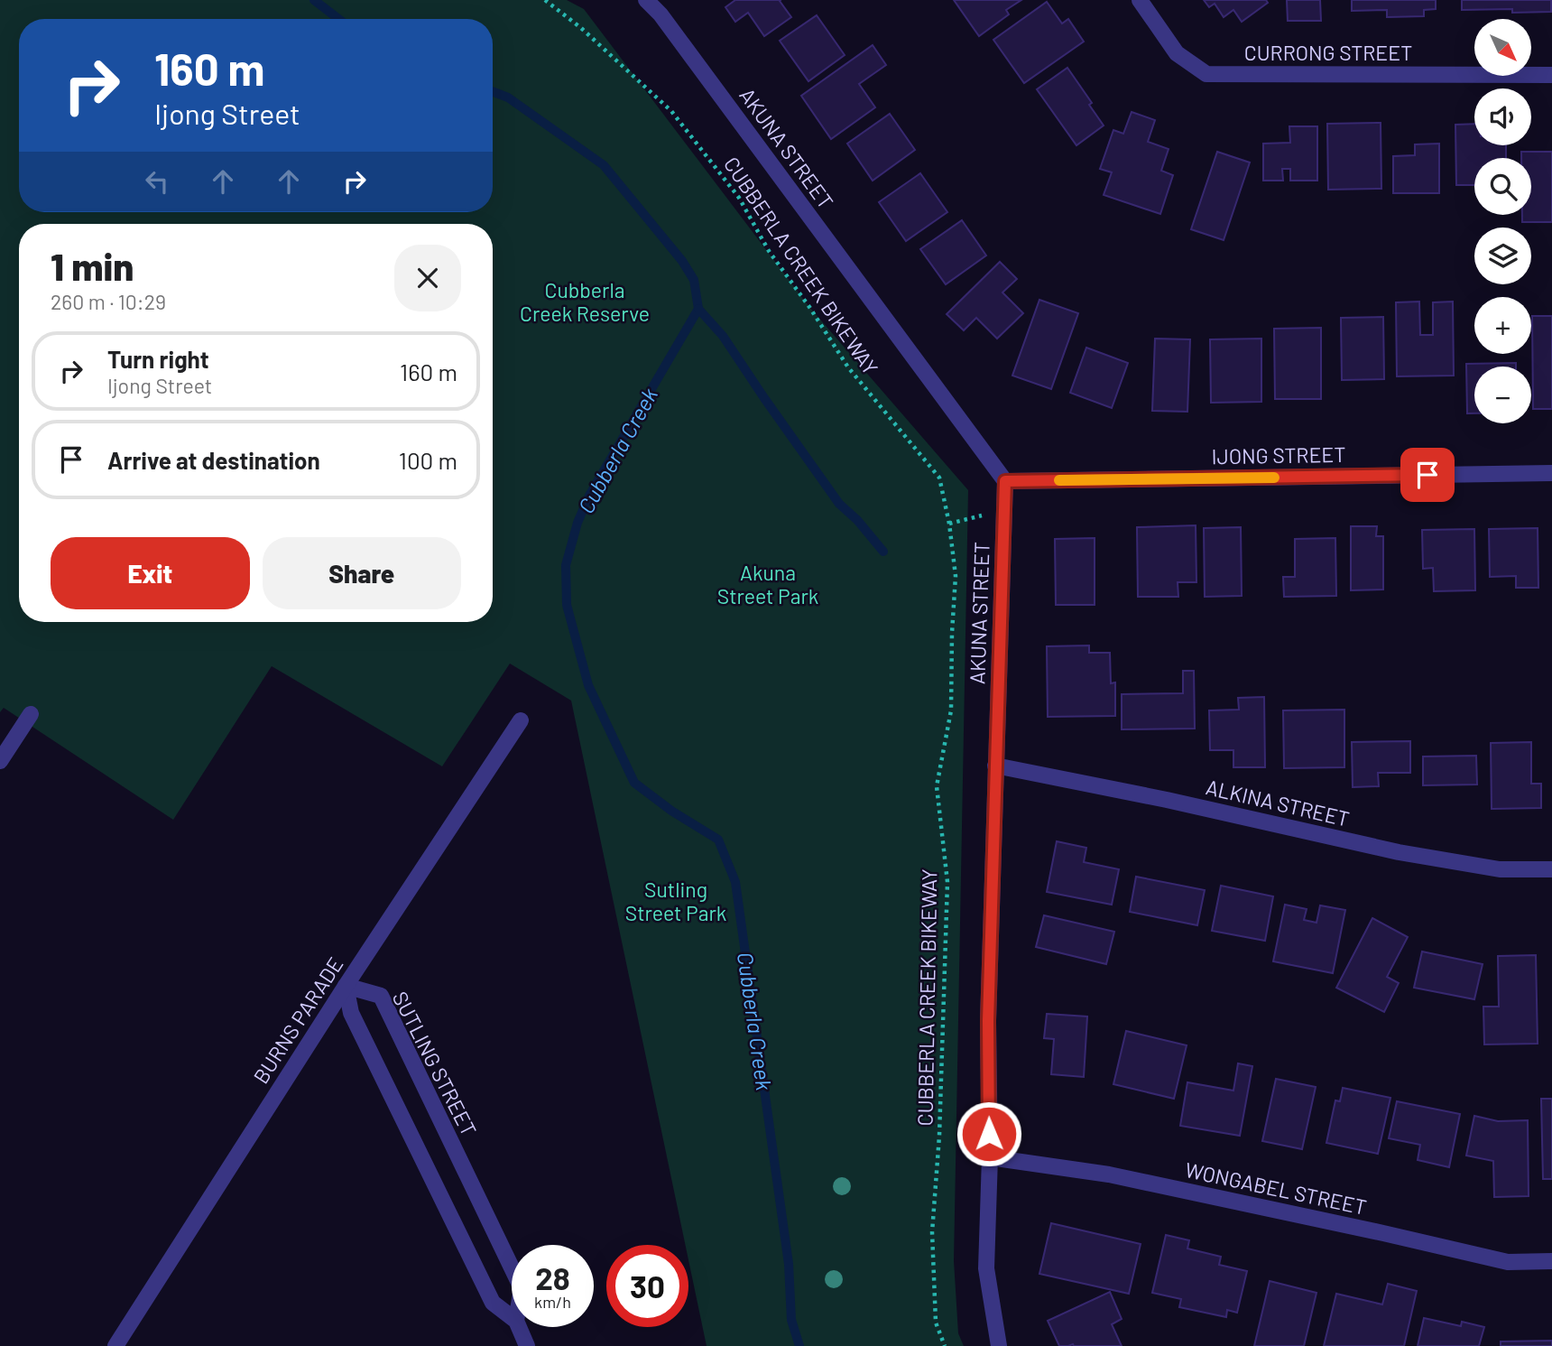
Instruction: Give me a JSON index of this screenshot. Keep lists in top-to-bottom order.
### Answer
{
  "streets": {
    "street": [
      "CURRONG STREET",
      "AKUNA STREET",
      "IJONG STREET",
      "ALKINA STREET",
      "BURNS PARADE",
      "SUTLING STREET",
      "WONGABEL STREET"
    ],
    "path": ["CUBBERLA CREEK BIKEWAY"]
  },
  "crossings": [
    ["AKUNA STREET", "IJONG STREET"],
    ["AKUNA STREET", "ALKINA STREET"],
    ["AKUNA STREET", "WONGABEL STREET"],
    ["BURNS PARADE", "SUTLING STREET"]
  ],
  "water": ["Cubberla Creek"],
  "parks": ["Cubberla Creek Reserve", "Akuna Street Park", "Sutling Street Park"],
  "north": "bottom right",
  "page": {
    "map_buttons": ["+", "−"],
    "turn": ["160 m", "Ijong Street"],
    "heading": ["1 min", "260 m · 10:29"],
    "list": [
      {
        "name": "Turn right",
        "note": "Ijong Street",
        "value": "160 m"
      },
      {
        "name": "Arrive at destination",
        "value": "100 m"
      }
    ],
    "buttons": ["Exit", "Share"],
    "speed": "28 km/h",
    "limit": "30"
  }
}
